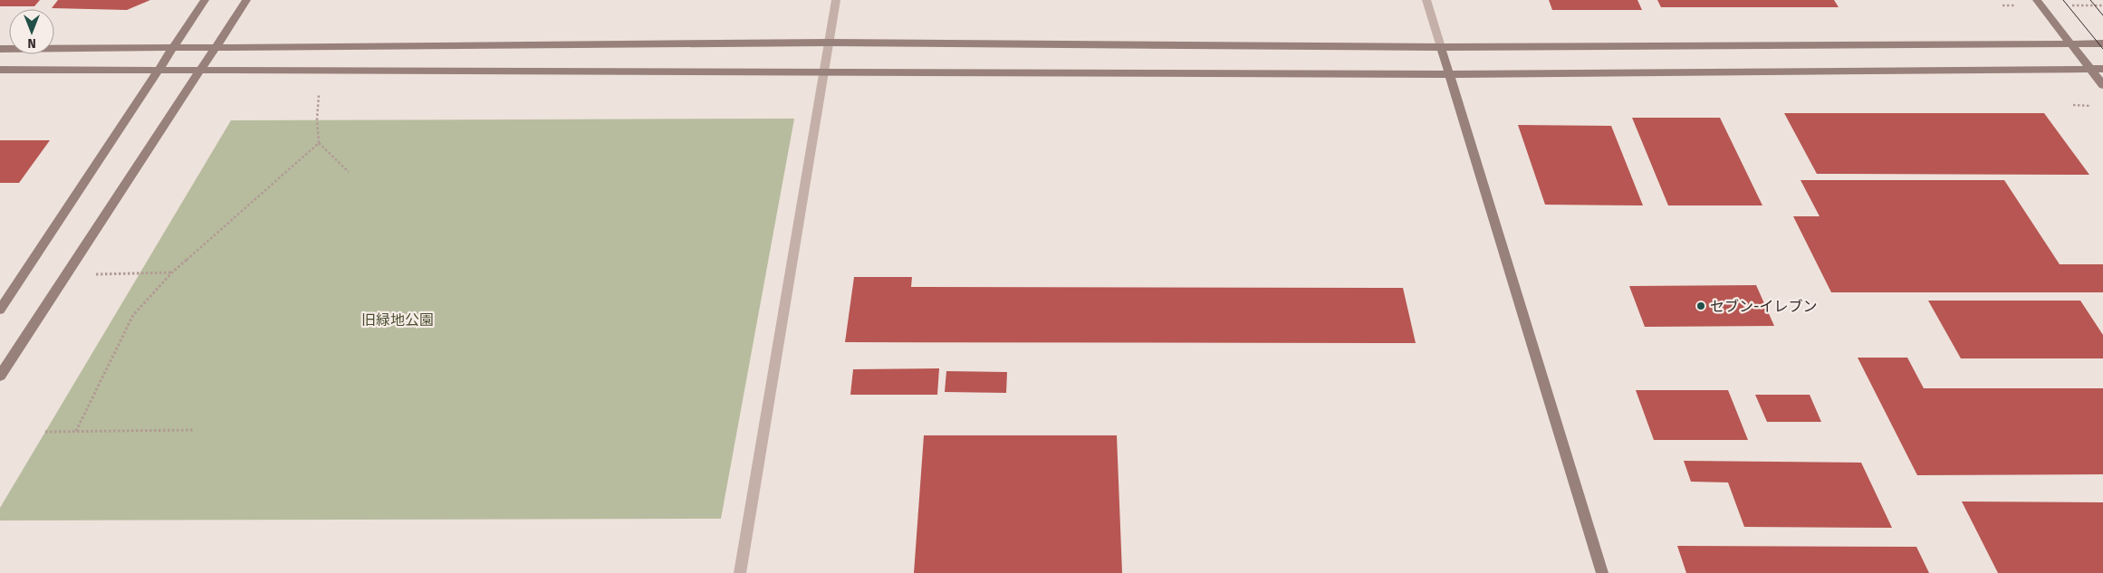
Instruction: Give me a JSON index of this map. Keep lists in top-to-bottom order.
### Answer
{
  "parks": ["旧緑地公園"],
  "places": ["セブン-イレブン"],
  "north": "bottom"
}
